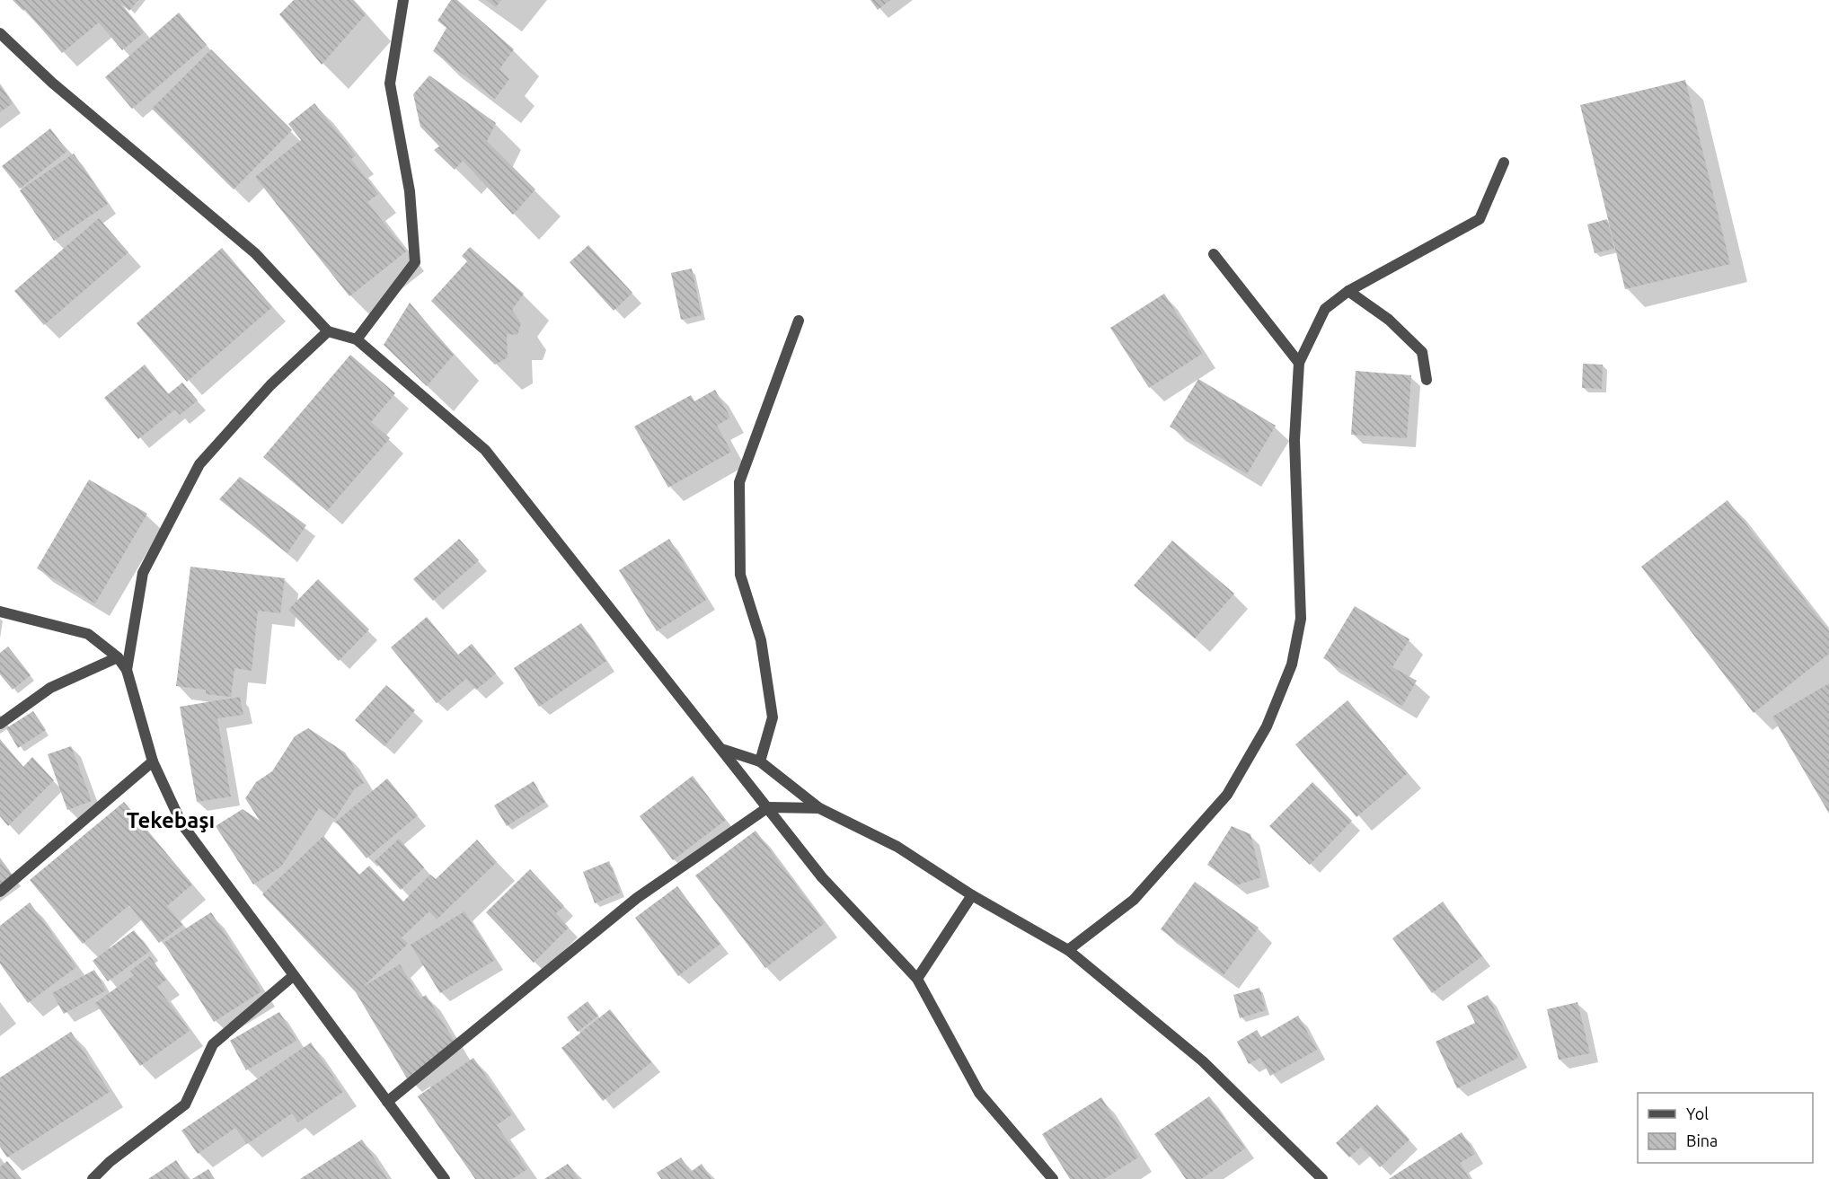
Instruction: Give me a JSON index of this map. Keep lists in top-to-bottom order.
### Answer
{
  "districts": ["Tekebaşı"],
  "legend": ["Yol", "Bina"]
}
